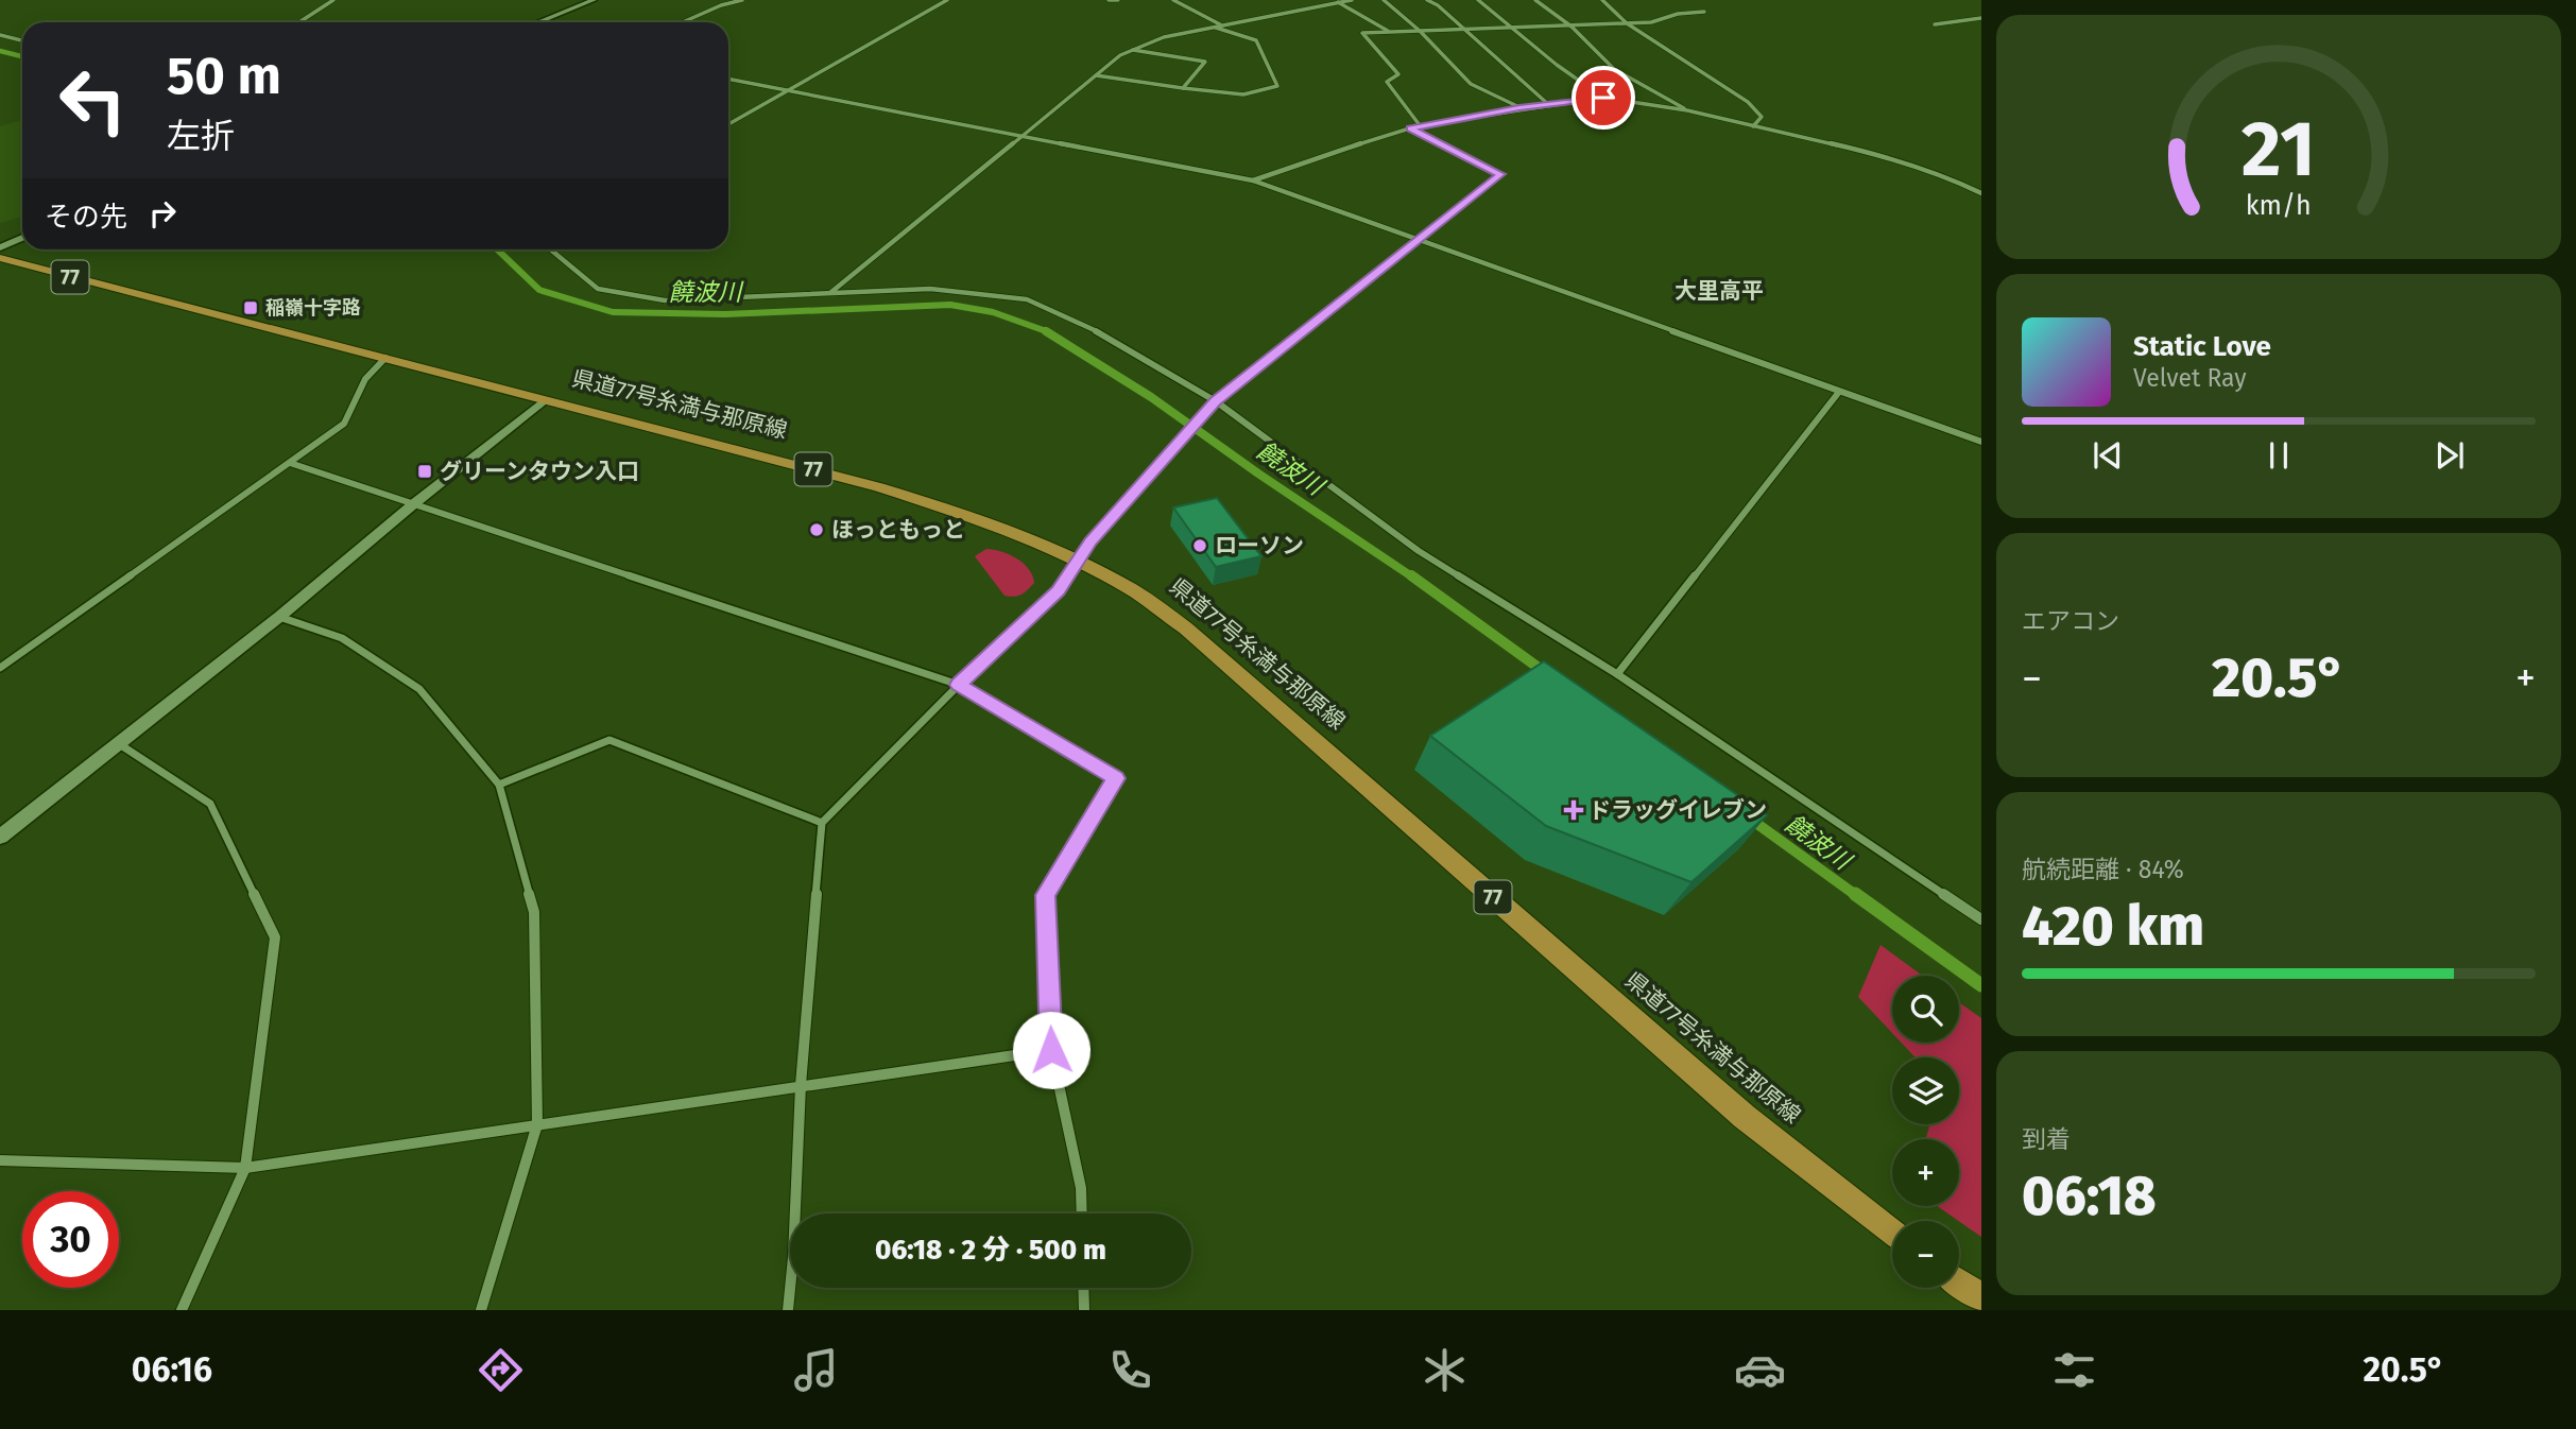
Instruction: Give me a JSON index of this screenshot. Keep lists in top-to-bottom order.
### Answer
{
  "streets": {
    "main road": ["77", "県道77号糸満与那原線"]
  },
  "districts": ["大里高平"],
  "water": ["饒波川"],
  "places": {
    "transit": ["稲嶺十字路", "グリーンタウン入口"],
    "other": ["ほっともっと", "ローソン"],
    "health": ["ドラッグイレブン"]
  },
  "page": {
    "turn": ["50 m", "左折"],
    "then": "その先",
    "song": ["Static Love", "Velvet Ray"],
    "tile": [
      "エアコン",
      ["航続距離 · 84%", "420 km"],
      ["到着", "06:18"]
    ],
    "heat": ["−", "20.5°", "+"],
    "map_buttons": ["+", "−"],
    "limit": "30",
    "trip": "06:18 · 2 分 · 500 m",
    "tabs": ["06:16", "20.5°"],
    "gauge": ["21", "km/h"]
  }
}
